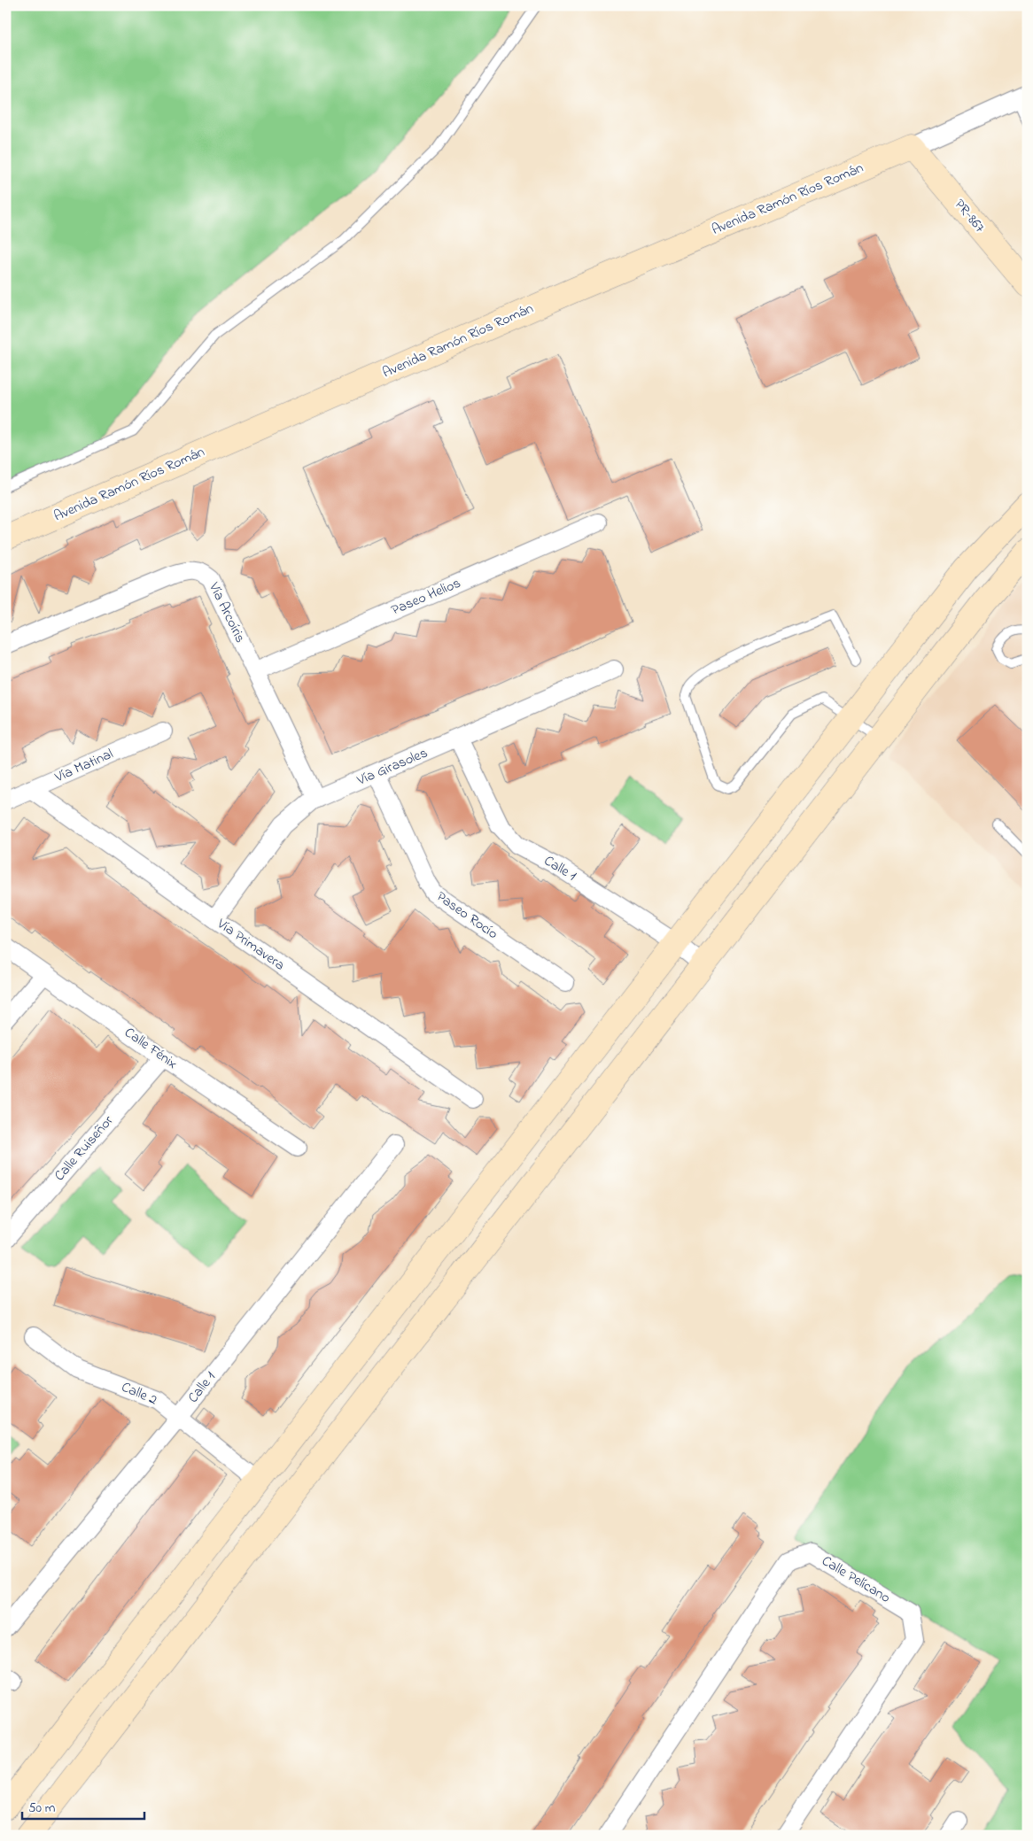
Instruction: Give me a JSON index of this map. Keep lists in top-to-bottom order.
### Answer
{
  "streets": {
    "street": [
      "Avenida Ramón Ríos Román",
      "PR-867",
      "Paseo Helios",
      "Vía Arcoíris",
      "Vía Matinal",
      "Vía Girasoles",
      "Calle 1",
      "Paseo Rocío",
      "Vía Primavera",
      "Calle Fénix",
      "Calle Ruiseñor",
      "Calle 2",
      "Calle Pelícano"
    ]
  },
  "crossings": [
    ["Avenida Ramón Ríos Román", "PR-867"],
    ["Paseo Helios", "Vía Arcoíris"],
    ["Vía Arcoíris", "Vía Girasoles"],
    ["Vía Matinal", "Vía Primavera"],
    ["Vía Girasoles", "Calle 1"],
    ["Vía Girasoles", "Paseo Rocío"],
    ["Vía Girasoles", "Vía Primavera"],
    ["Calle 1", "Calle 2"],
    ["Calle Fénix", "Calle Ruiseñor"]
  ],
  "scale_bar": "50 m"
}
